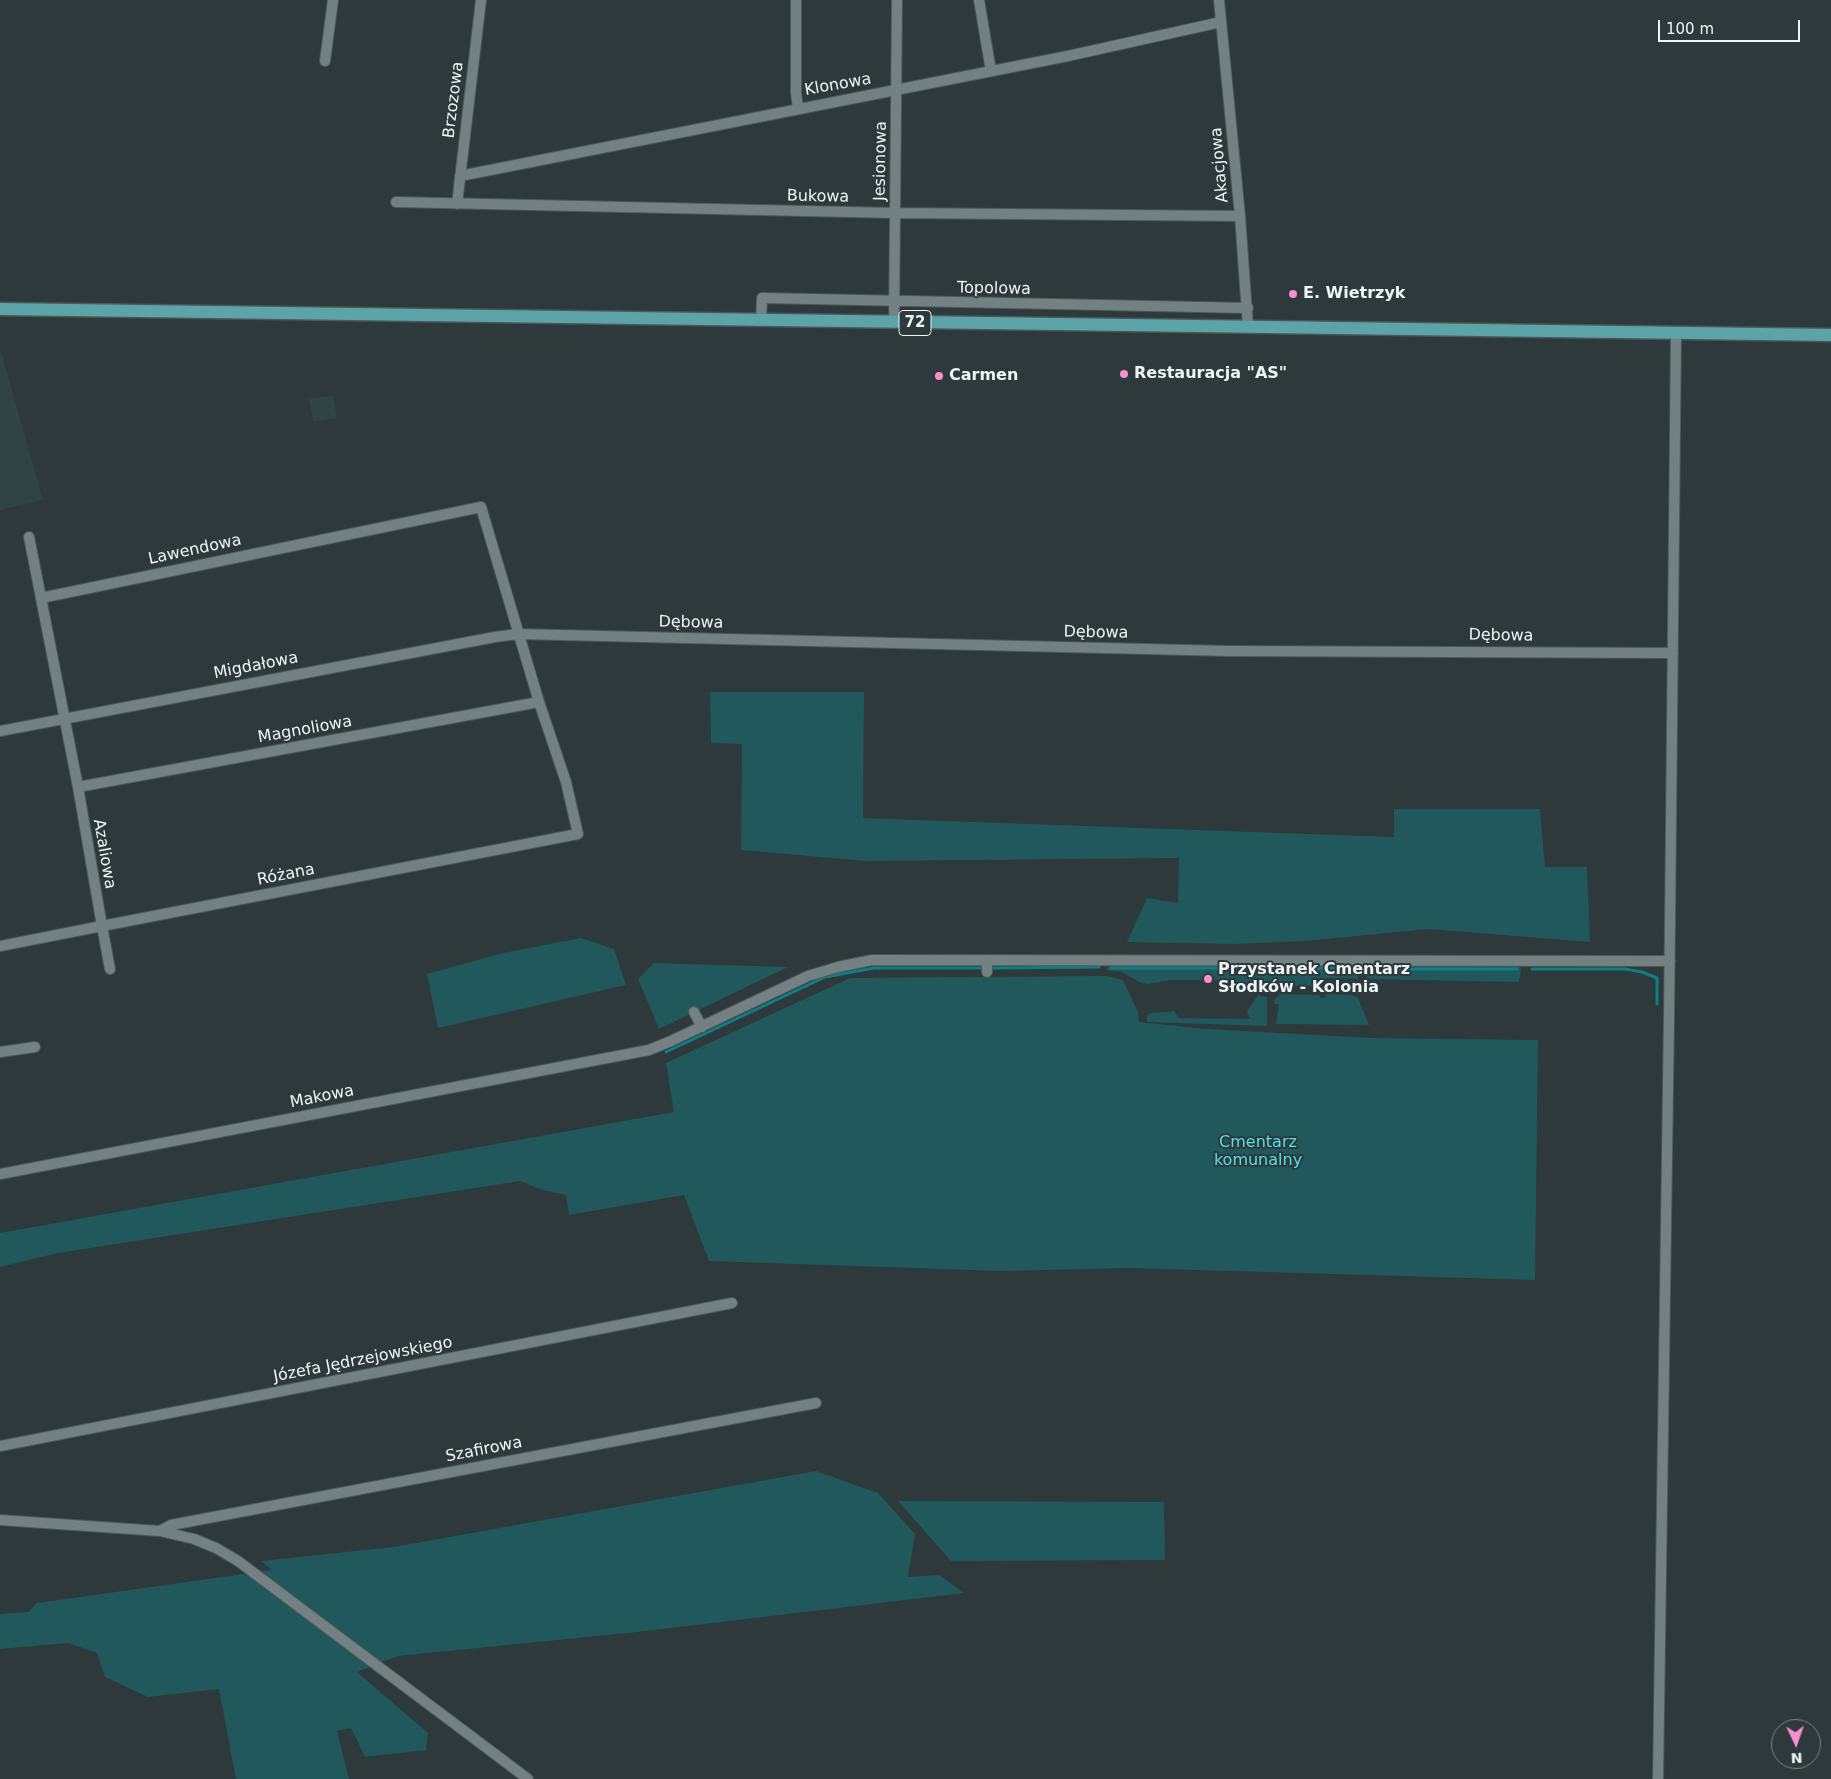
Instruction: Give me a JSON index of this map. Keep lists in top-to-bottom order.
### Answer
{
  "streets": {
    "main road": ["72"],
    "street": [
      "Klonowa",
      "Brzozowa",
      "Jesionowa",
      "Akacjowa",
      "Bukowa",
      "Topolowa",
      "Lawendowa",
      "Dębowa",
      "Migdałowa",
      "Magnoliowa",
      "Azaliowa",
      "Różana",
      "Makowa",
      "Józefa Jędrzejowskiego",
      "Szafirowa"
    ]
  },
  "crossings": [
    ["Klonowa", "Brzozowa"],
    ["Klonowa", "Jesionowa"],
    ["Klonowa", "Akacjowa"],
    ["Brzozowa", "Bukowa"],
    ["Jesionowa", "Bukowa"],
    ["Jesionowa", "Topolowa"],
    ["Jesionowa", "72"],
    ["Akacjowa", "Bukowa"],
    ["Akacjowa", "Topolowa"],
    ["Akacjowa", "72"],
    ["Topolowa", "72"],
    ["Lawendowa", "Dębowa"],
    ["Lawendowa", "Migdałowa"],
    ["Dębowa", "Migdałowa"],
    ["Migdałowa", "Azaliowa"],
    ["Magnoliowa", "Azaliowa"],
    ["Magnoliowa", "Różana"],
    ["Azaliowa", "Różana"]
  ],
  "parks": ["Cmentarz komunalny"],
  "places": [
    "E. Wietrzyk",
    "Restauracja \"AS\"",
    "Carmen",
    "Przystanek Cmentarz Słodków - Kolonia"
  ],
  "scale_bar": "100 m",
  "north": "bottom"
}
